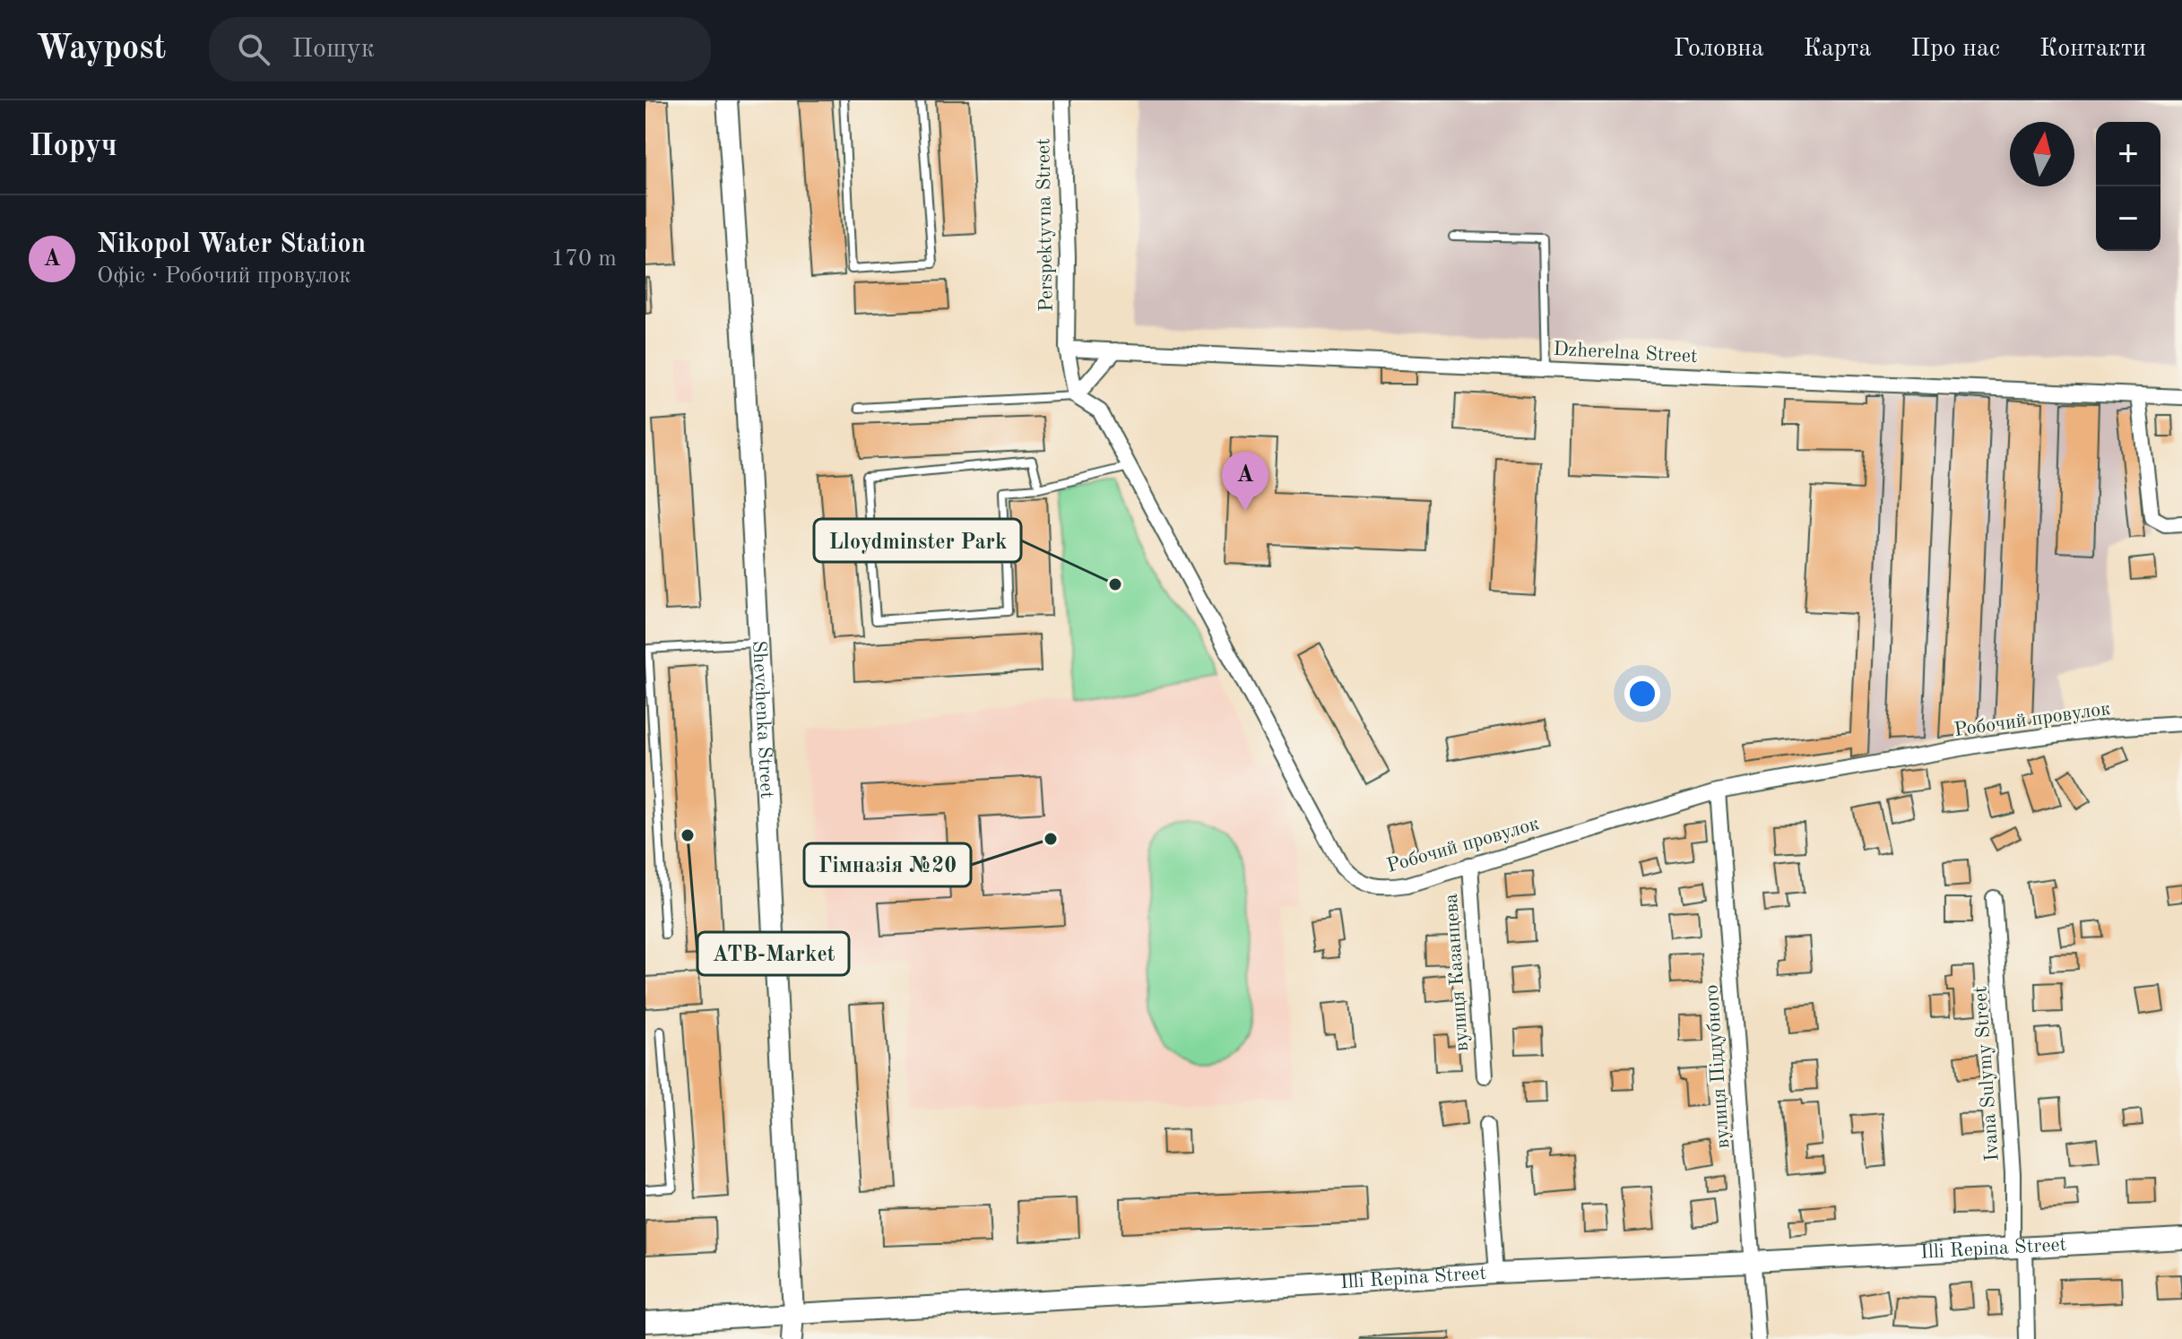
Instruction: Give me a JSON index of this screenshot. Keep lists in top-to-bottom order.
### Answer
{
  "streets": {
    "street": [
      "Perspektyvna Street",
      "Dzherelna Street",
      "Shevchenka Street",
      "Робочий провулок",
      "вулиця Казанцева",
      "вулиця Піддубного",
      "Ivana Sulymy Street",
      "Illi Repina Street"
    ]
  },
  "crossings": [
    ["Perspektyvna Street", "Dzherelna Street"],
    ["Shevchenka Street", "Illi Repina Street"],
    ["Робочий провулок", "вулиця Казанцева"],
    ["Робочий провулок", "вулиця Піддубного"],
    ["вулиця Піддубного", "Illi Repina Street"],
    ["Ivana Sulymy Street", "Illi Repina Street"]
  ],
  "places": ["Lloydminster Park", "ATB-Market", "Гімназія №20"],
  "north": "top",
  "page": {
    "header": "Waypost",
    "search": "Пошук",
    "nav": [
      "Головна",
      "Карта",
      "Про нас",
      "Контакти"
    ],
    "heading": "Поруч",
    "map_buttons": ["+", "−"],
    "list": [
      {
        "mark": "A",
        "name": "Nikopol Water Station",
        "note": "Офіс · Робочий провулок",
        "value": "170 m"
      }
    ],
    "pins": "A"
  }
}
